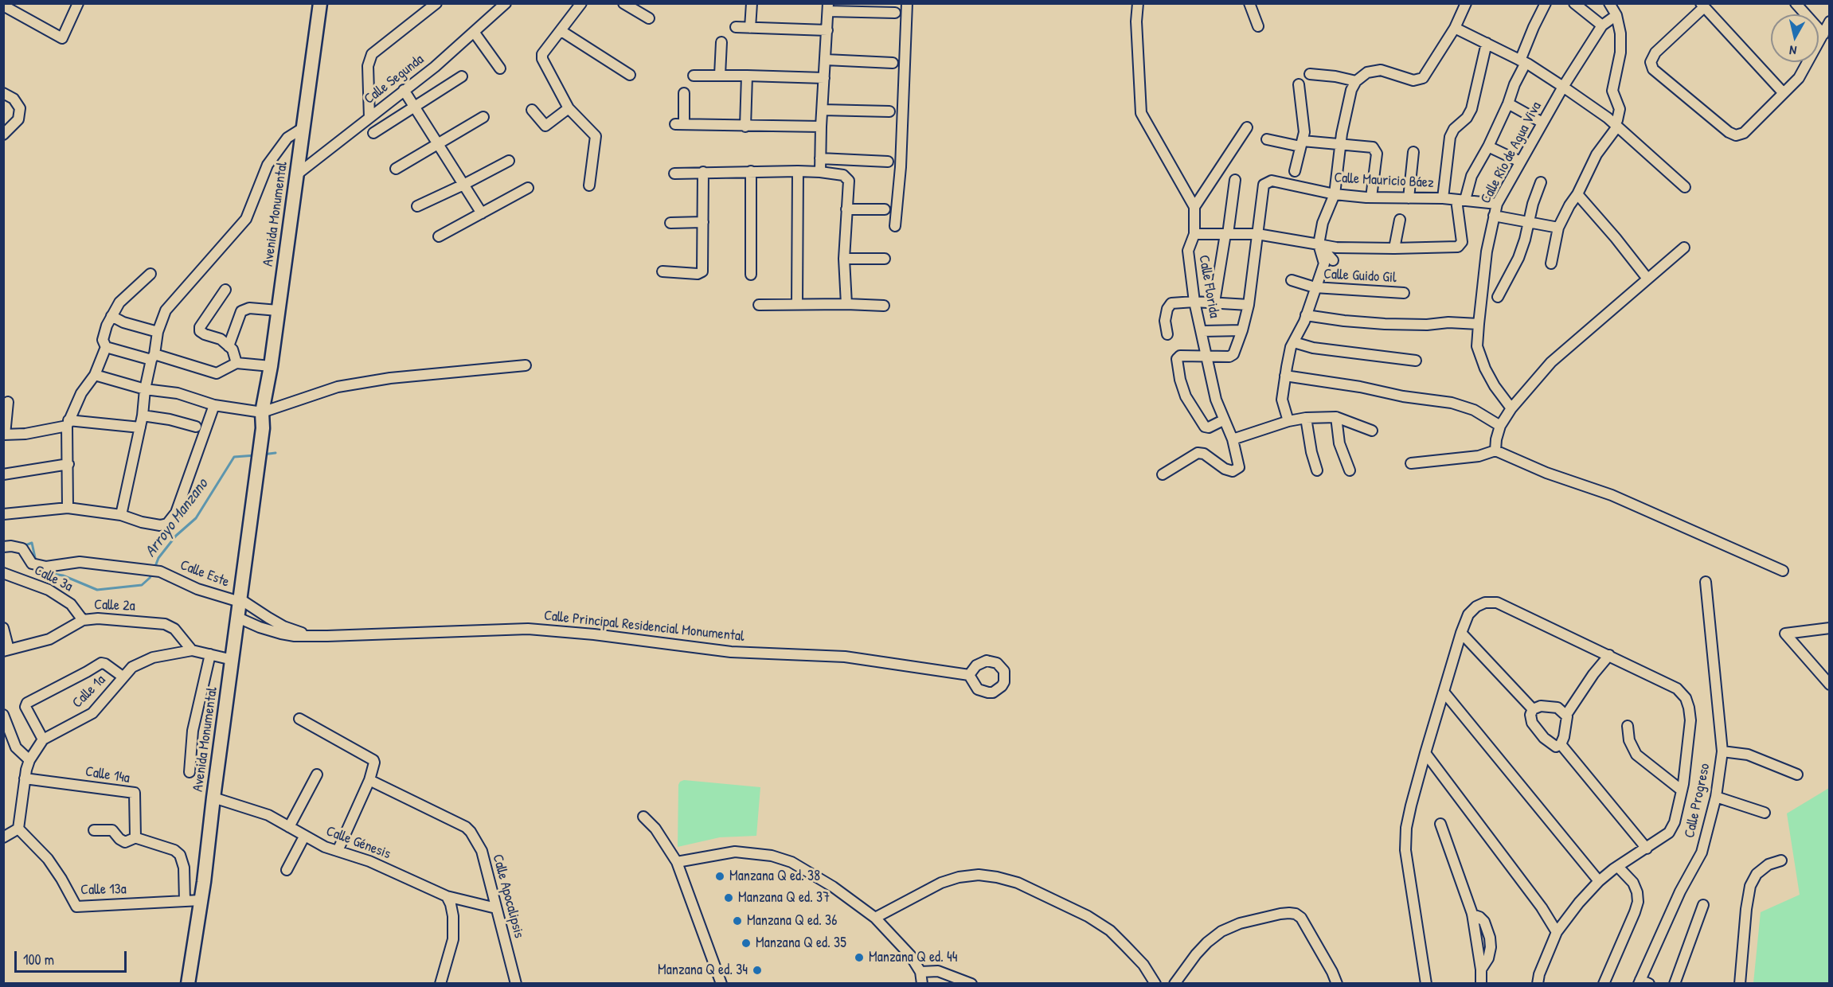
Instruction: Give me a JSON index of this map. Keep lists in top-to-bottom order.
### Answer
{
  "streets": {
    "main road": ["Avenida Monumental"],
    "street": [
      "Calle Segunda",
      "Calle Río de Agua Viva",
      "Calle Mauricio Báez",
      "Calle Guido Gil",
      "Calle Florida",
      "Calle Este",
      "Calle 3a",
      "Calle 2a",
      "Calle Principal Residencial Monumental",
      "Calle 1a",
      "Calle 14a",
      "Calle Progreso",
      "Calle Génesis",
      "Calle 13a",
      "Calle Apocalipsis"
    ]
  },
  "crossings": [
    ["Calle Segunda", "Avenida Monumental"],
    ["Calle Río de Agua Viva", "Calle Mauricio Báez"],
    ["Avenida Monumental", "Calle Este"],
    ["Avenida Monumental", "Calle Principal Residencial Monumental"],
    ["Avenida Monumental", "Calle 1a"],
    ["Avenida Monumental", "Calle Génesis"],
    ["Avenida Monumental", "Calle 13a"],
    ["Calle Este", "Calle Principal Residencial Monumental"],
    ["Calle 3a", "Calle 2a"],
    ["Calle 2a", "Calle 1a"],
    ["Calle 1a", "Calle 14a"],
    ["Calle 1a", "Calle 13a"],
    ["Calle Génesis", "Calle Apocalipsis"]
  ],
  "water": ["Arroyo Manzano"],
  "places": [
    "Manzana Q ed. 38",
    "Manzana Q ed. 37",
    "Manzana Q ed. 36",
    "Manzana Q ed. 35",
    "Manzana Q ed. 44",
    "Manzana Q ed. 34"
  ],
  "scale_bar": "100 m",
  "north": "bottom"
}
